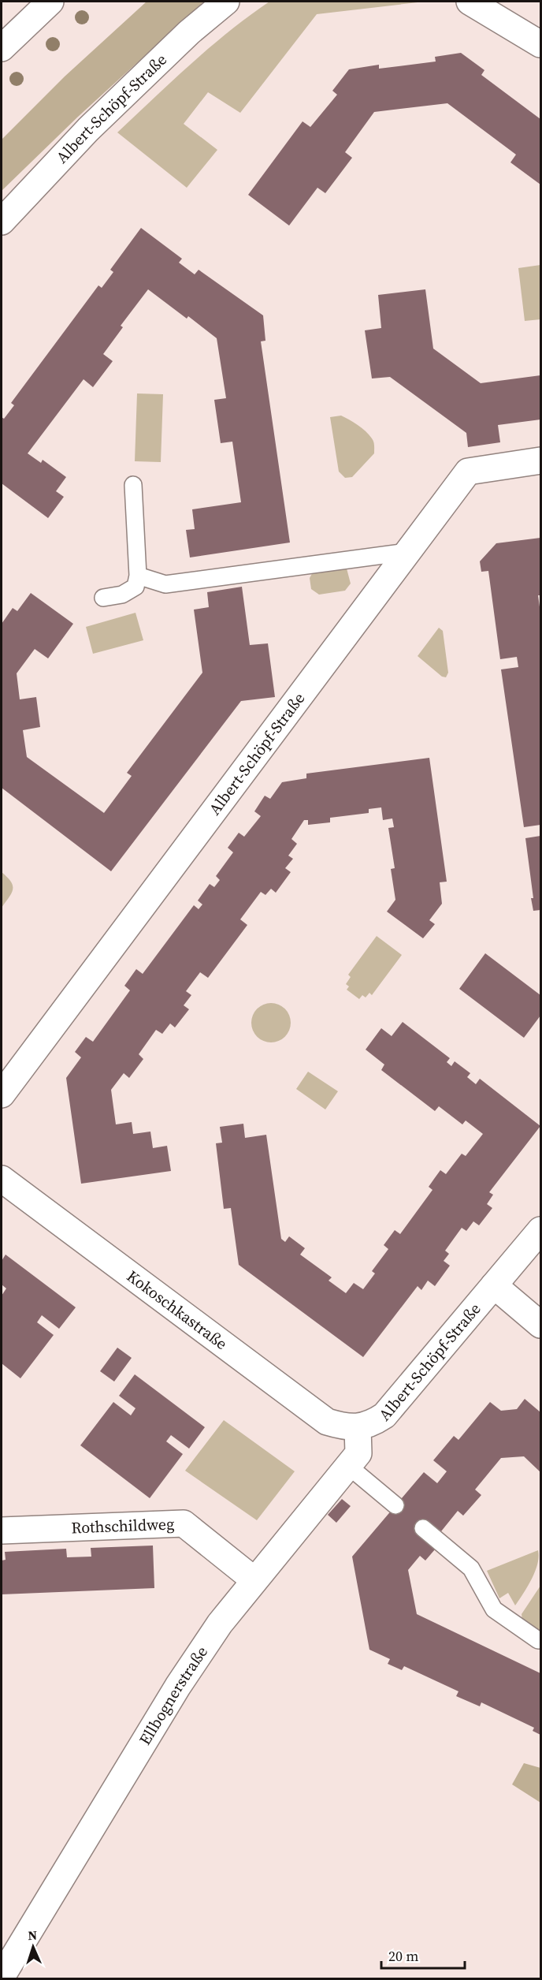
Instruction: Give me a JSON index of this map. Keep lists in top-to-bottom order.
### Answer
{
  "streets": {
    "street": [
      "Albert-Schöpf-Straße",
      "Kokoschkastraße",
      "Rothschildweg",
      "Ellbognerstraße"
    ]
  },
  "crossings": [
    ["Albert-Schöpf-Straße", "Kokoschkastraße"],
    ["Albert-Schöpf-Straße", "Ellbognerstraße"],
    ["Kokoschkastraße", "Ellbognerstraße"],
    ["Rothschildweg", "Ellbognerstraße"]
  ],
  "scale_bar": "20 m",
  "north": "top"
}
